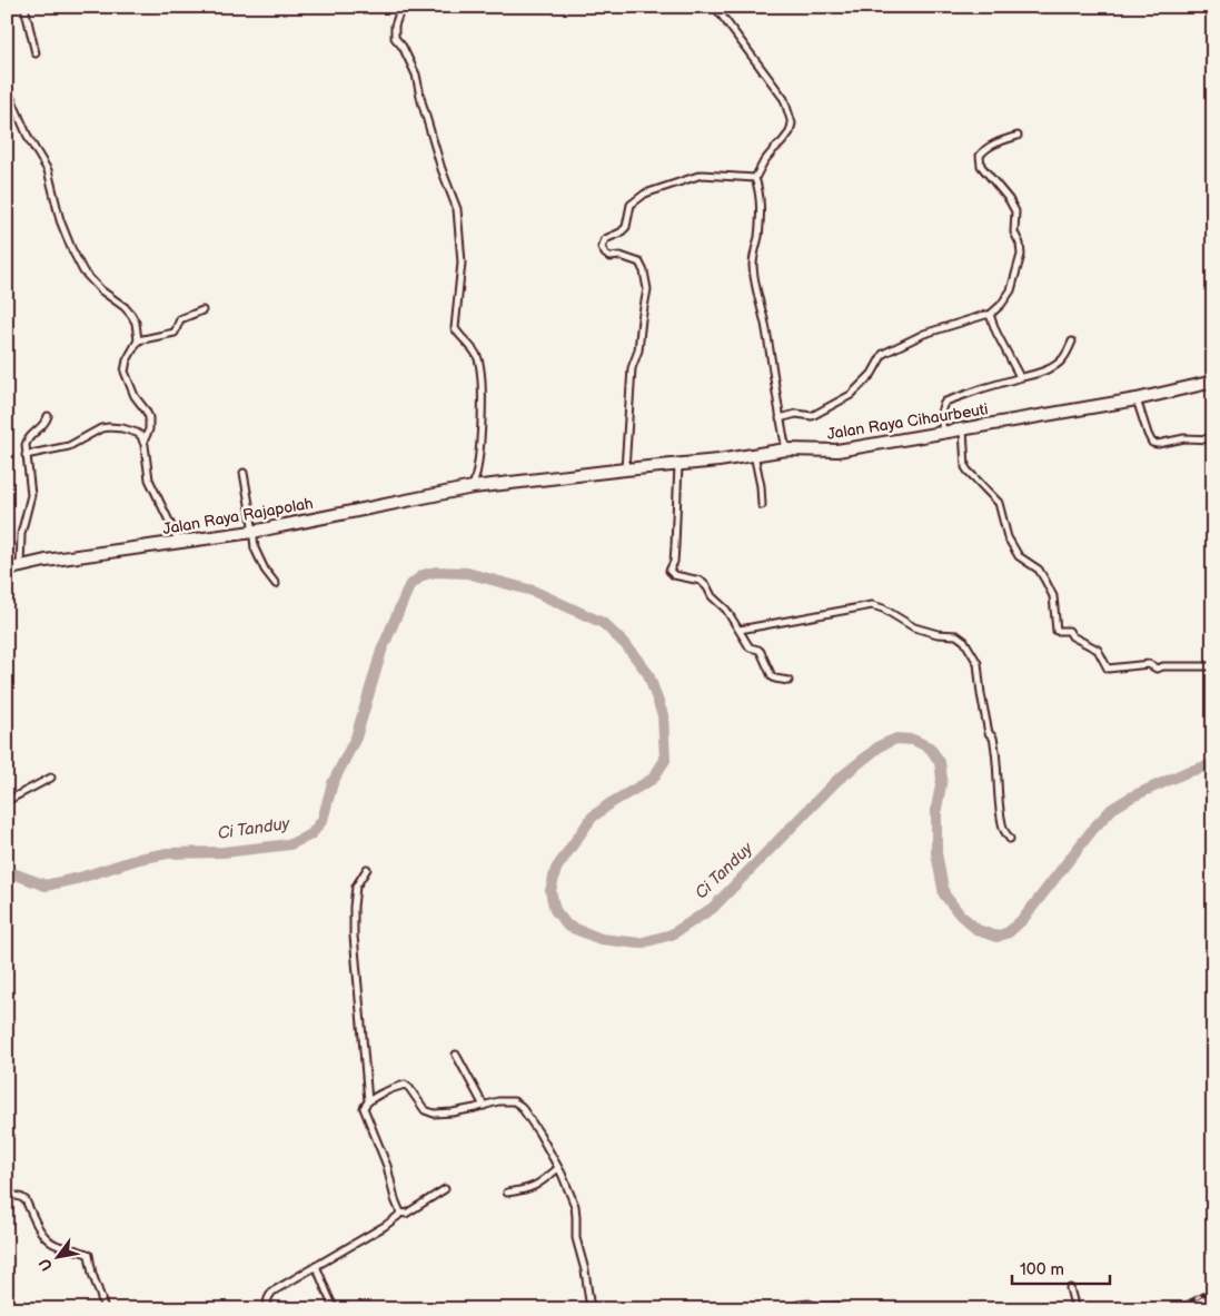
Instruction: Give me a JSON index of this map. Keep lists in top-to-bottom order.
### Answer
{
  "streets": {
    "highway": ["Jalan Raya Cihaurbeuti", "Jalan Raya Rajapolah"]
  },
  "crossings": [
    ["Jalan Raya Cihaurbeuti", "Jalan Raya Rajapolah"]
  ],
  "water": ["Ci Tanduy"],
  "scale_bar": "100 m",
  "north": "bottom left"
}
